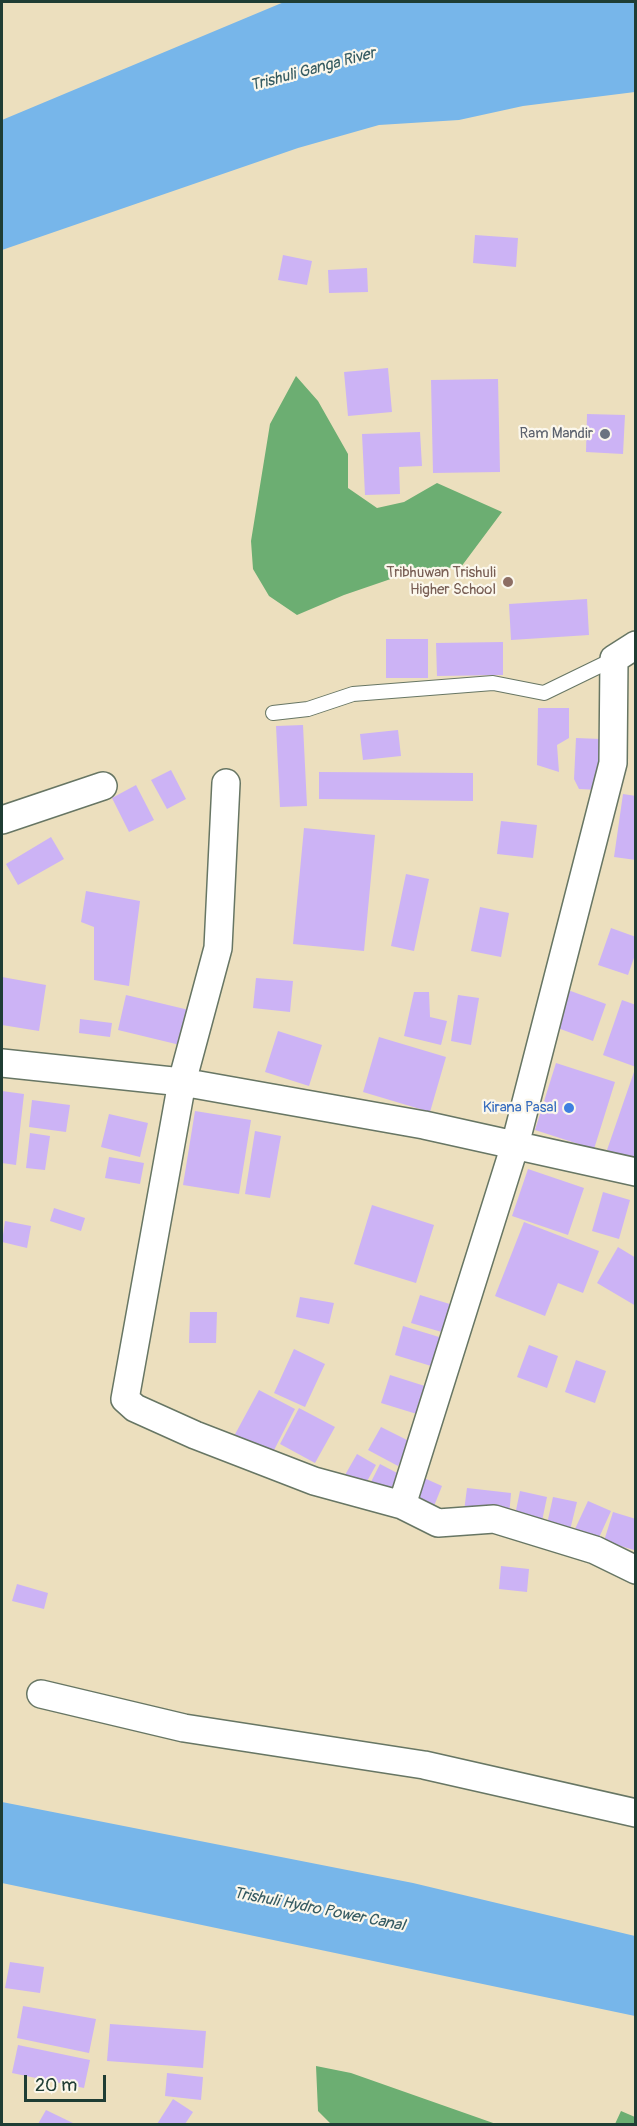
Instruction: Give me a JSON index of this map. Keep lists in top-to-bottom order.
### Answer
{
  "water": ["Trishuli Ganga River", "Trishuli Hydro Power Canal"],
  "places": ["Ram Mandir", "Tribhuwan Trishuli Higher School", "Kirana Pasal"],
  "scale_bar": "20 m"
}
